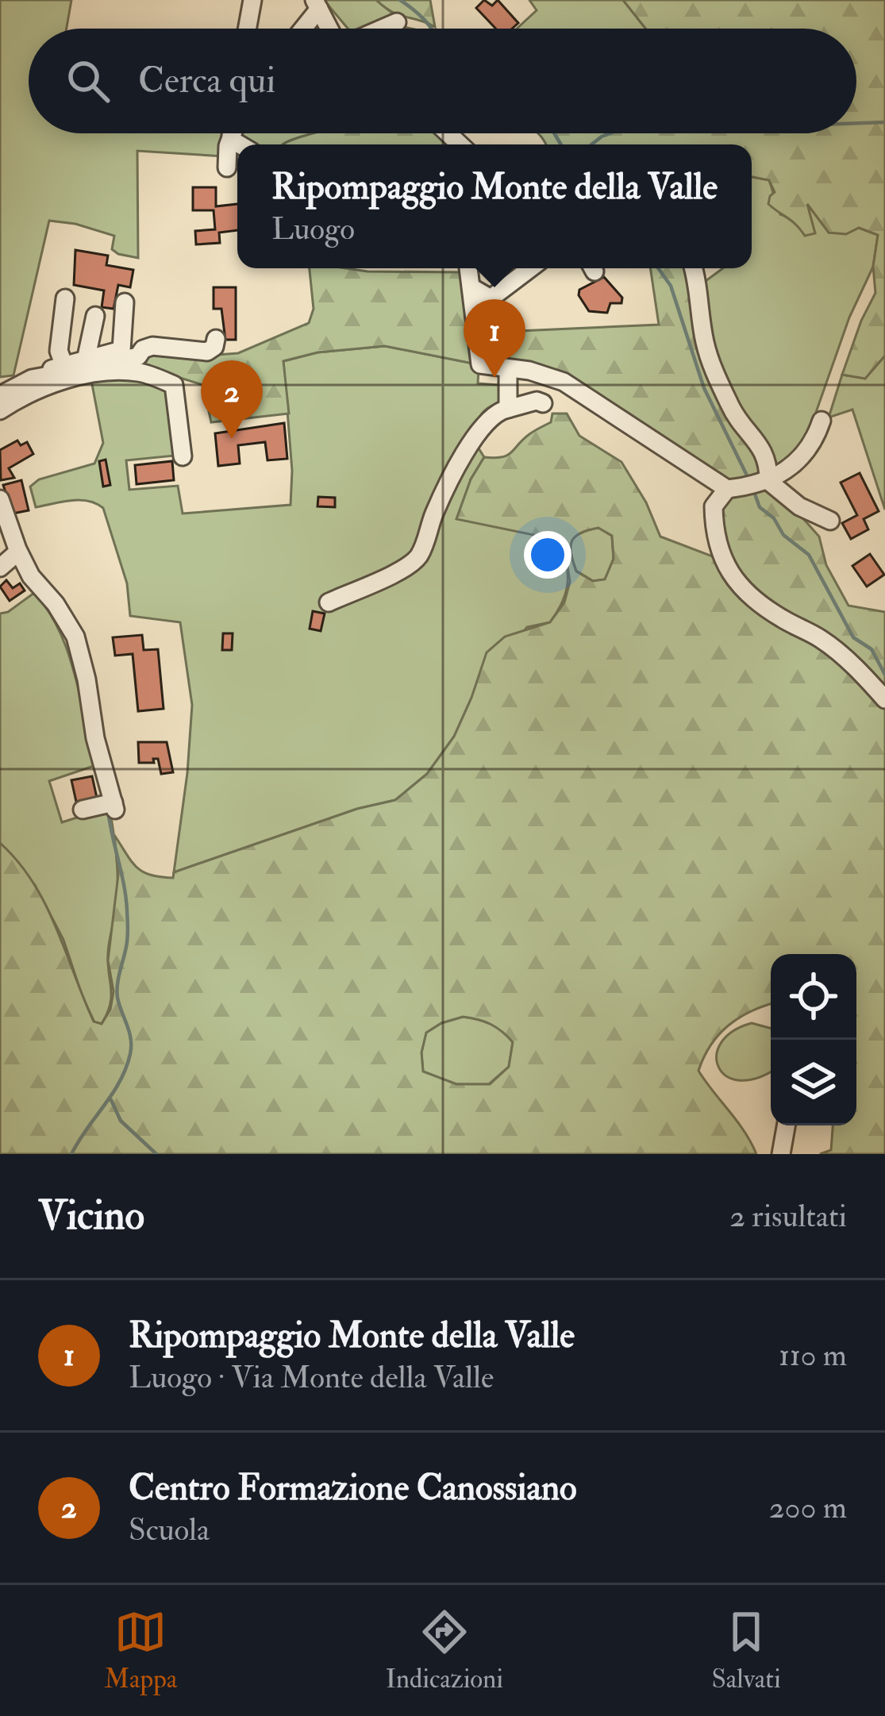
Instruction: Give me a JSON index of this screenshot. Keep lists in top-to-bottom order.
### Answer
{
  "page": {
    "search": "Cerca qui",
    "popup": ["Ripompaggio Monte della Valle", "Luogo"],
    "pins": ["1", "2"],
    "heading": ["Vicino", "2 risultati"],
    "list": [
      {
        "mark": "1",
        "name": "Ripompaggio Monte della Valle",
        "note": "Luogo · Via Monte della Valle",
        "value": "110 m"
      },
      {
        "mark": "2",
        "name": "Centro Formazione Canossiano",
        "note": "Scuola",
        "value": "200 m"
      }
    ],
    "nav": ["Mappa", "Indicazioni", "Salvati"]
  }
}
